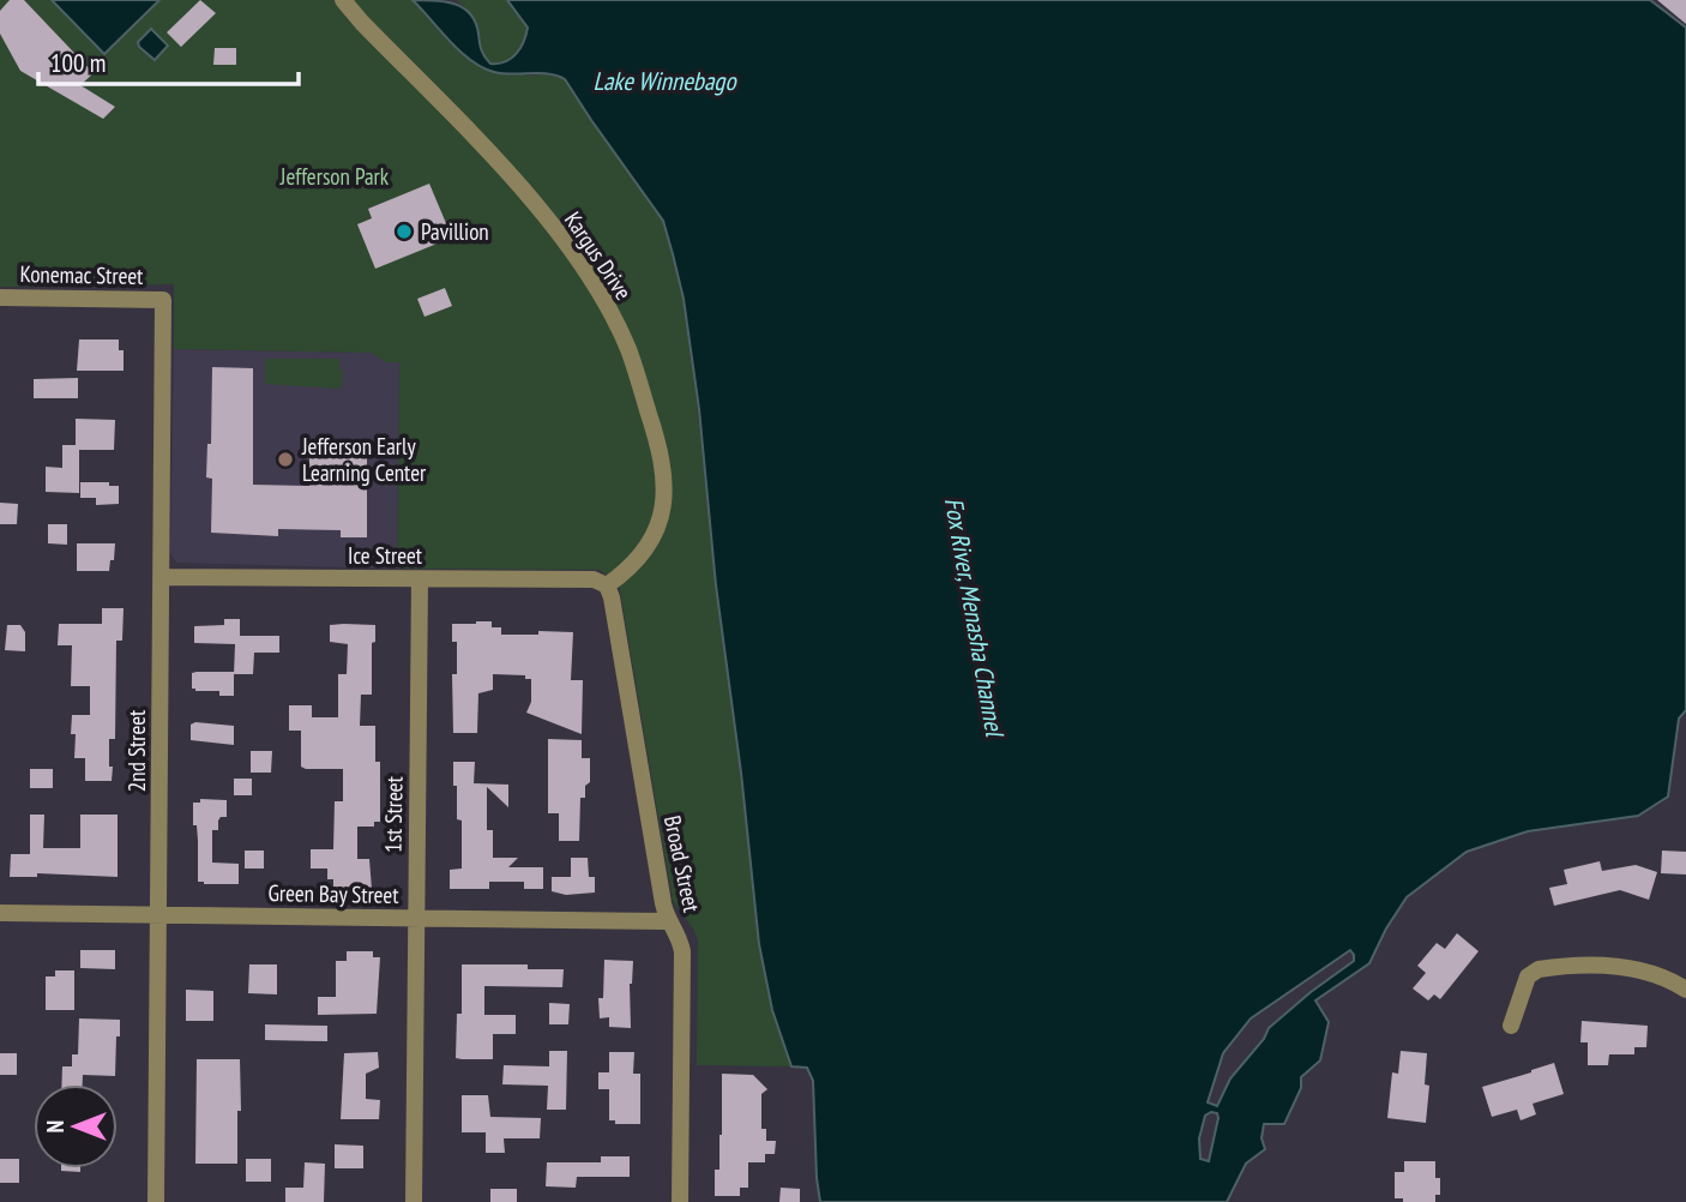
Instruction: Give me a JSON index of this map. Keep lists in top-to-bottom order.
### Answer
{
  "streets": {
    "street": [
      "Kargus Drive",
      "Konemac Street",
      "Ice Street",
      "2nd Street",
      "1st Street",
      "Broad Street",
      "Green Bay Street"
    ]
  },
  "crossings": [
    ["Kargus Drive", "Ice Street"],
    ["Kargus Drive", "Broad Street"],
    ["Konemac Street", "2nd Street"],
    ["Ice Street", "2nd Street"],
    ["Ice Street", "1st Street"],
    ["Ice Street", "Broad Street"],
    ["2nd Street", "Green Bay Street"],
    ["1st Street", "Green Bay Street"],
    ["Broad Street", "Green Bay Street"]
  ],
  "water": ["Lake Winnebago", "Fox River, Menasha Channel"],
  "parks": ["Jefferson Park"],
  "places": ["Pavillion", "Jefferson Early Learning Center"],
  "scale_bar": "100 m",
  "north": "left"
}
